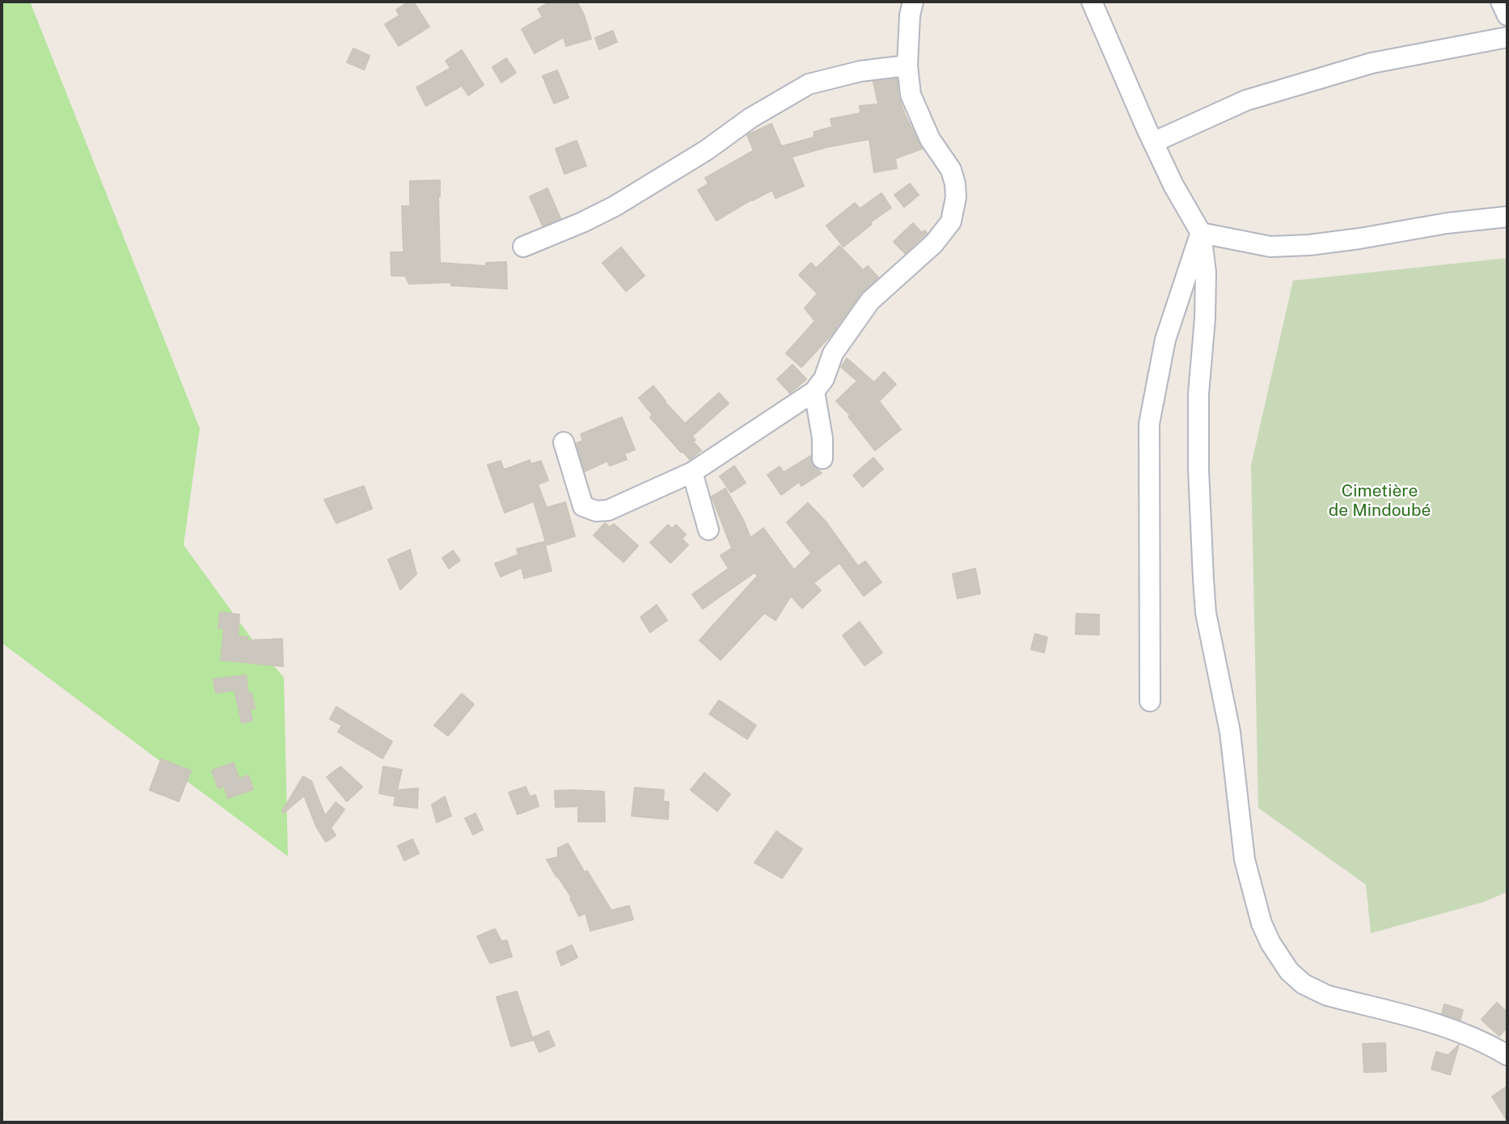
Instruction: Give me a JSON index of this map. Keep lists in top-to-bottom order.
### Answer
{
  "parks": ["Cimetière de Mindoubé"]
}
